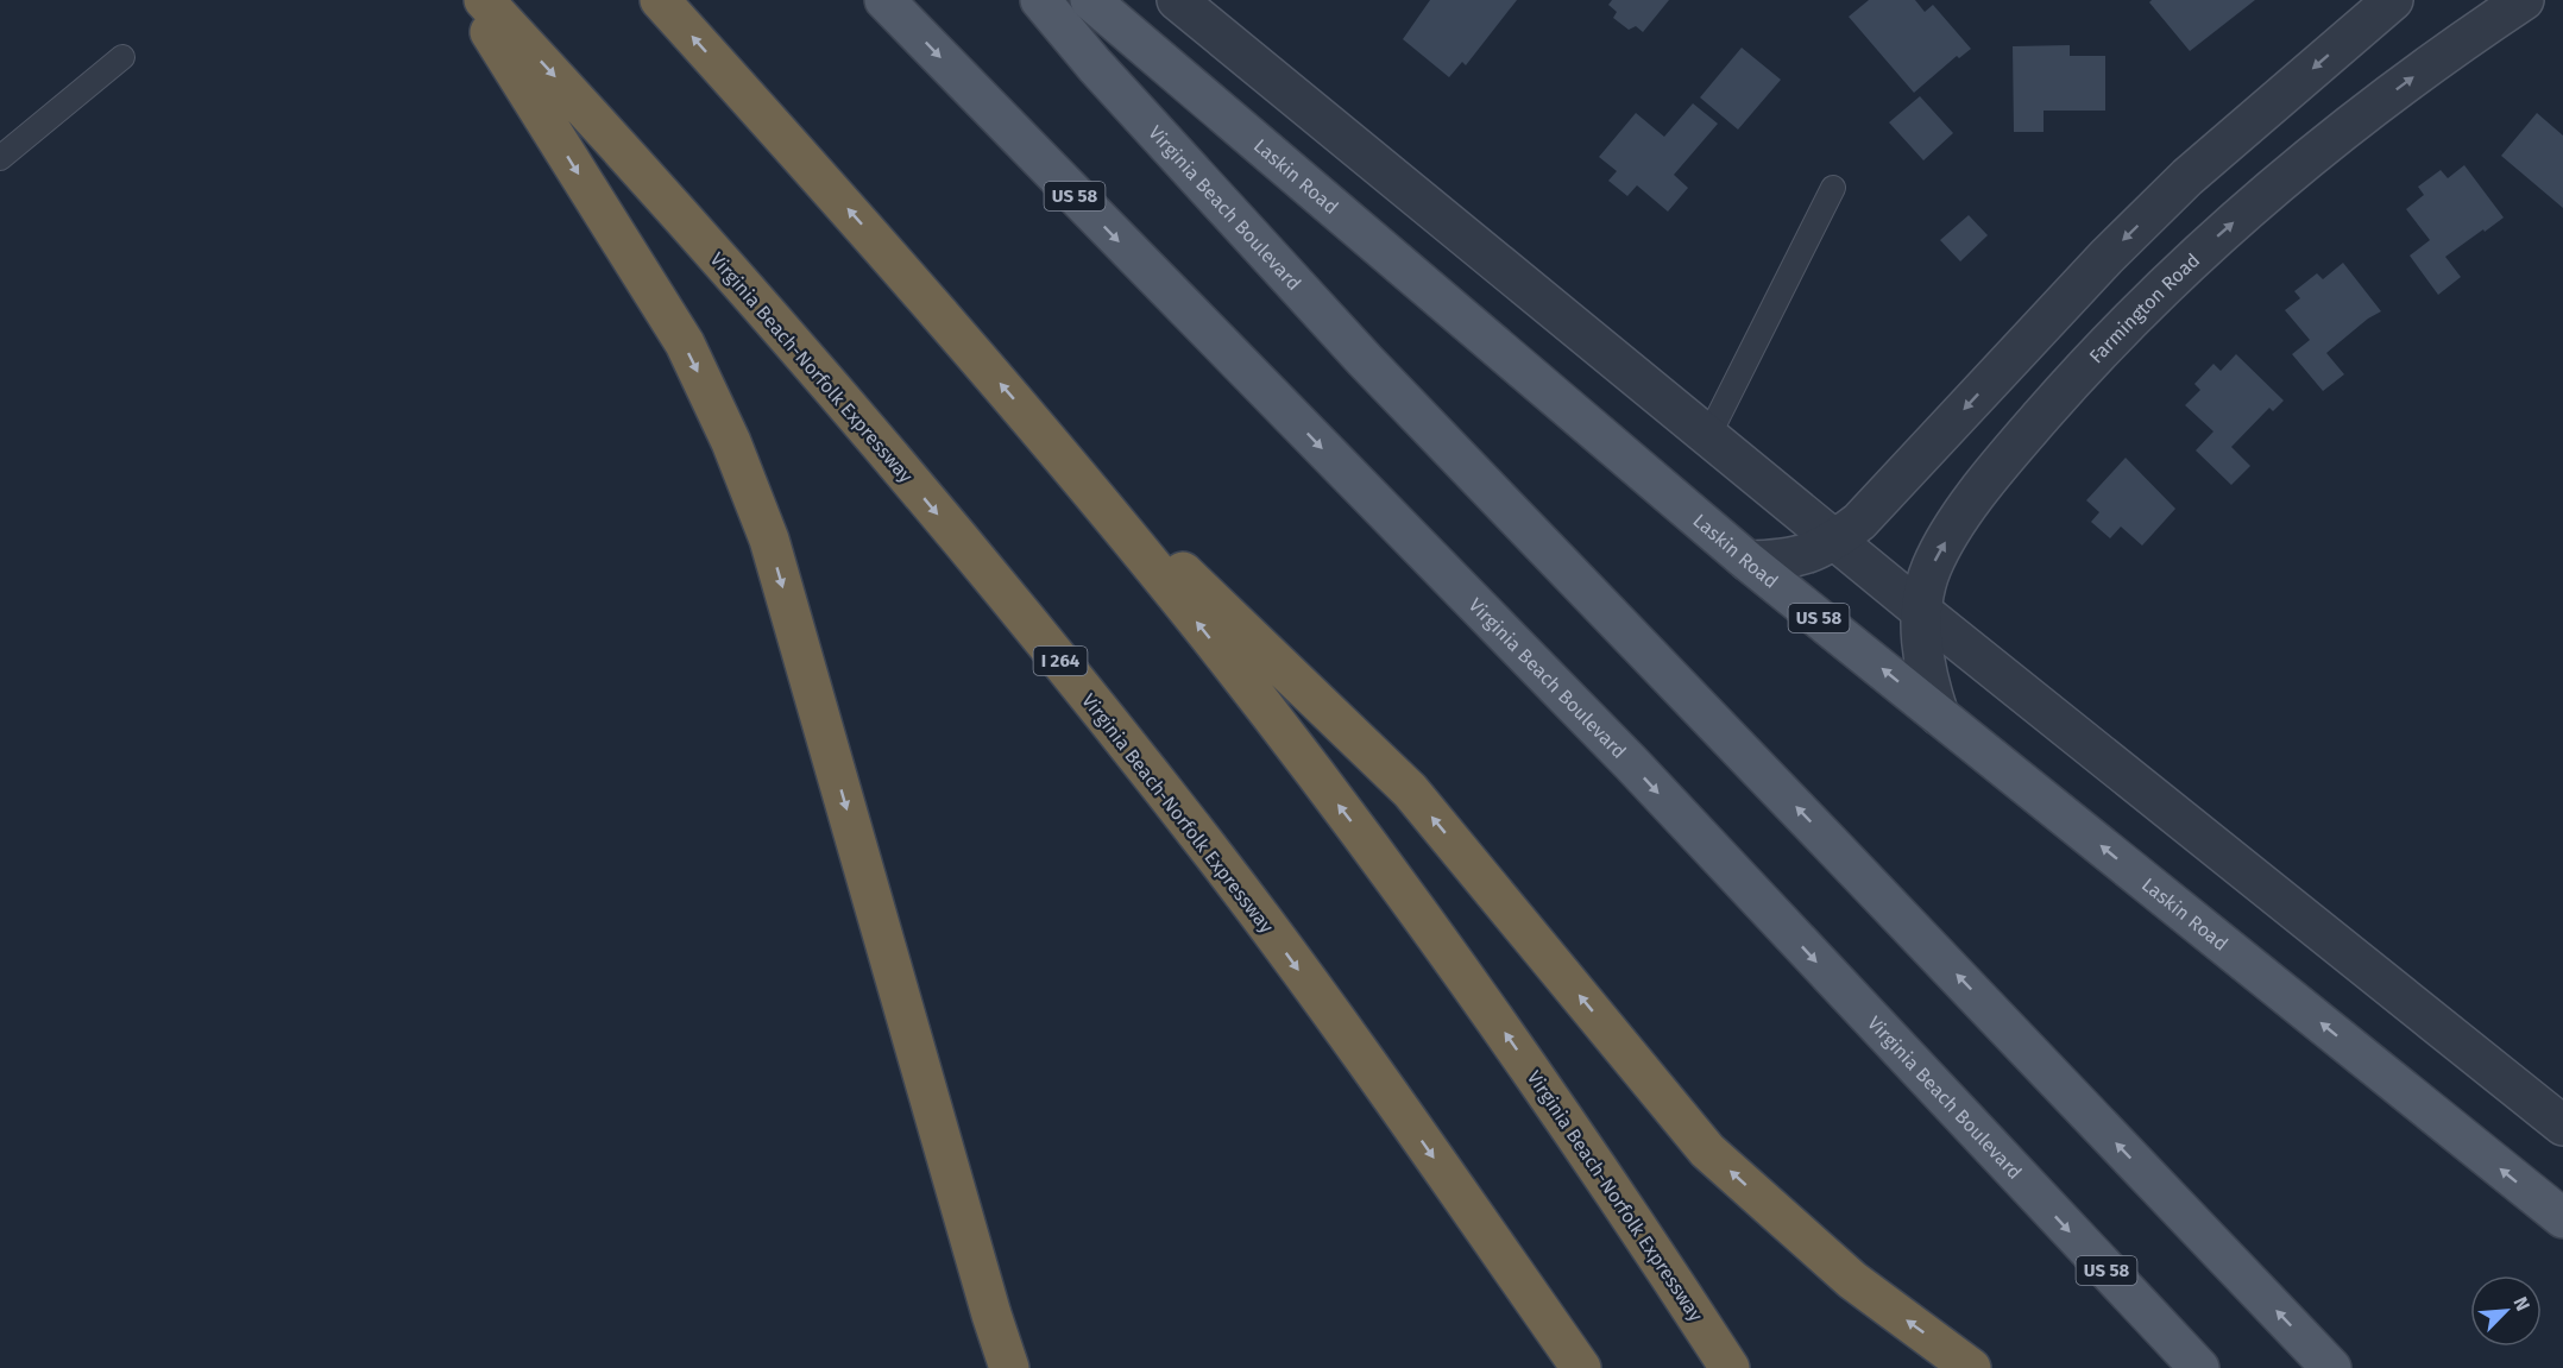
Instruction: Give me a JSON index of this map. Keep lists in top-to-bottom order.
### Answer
{
  "streets": {
    "highway": ["Virginia Beach-Norfolk Expressway", "I 264"],
    "main road": ["Laskin Road", "US 58", "Virginia Beach Boulevard"],
    "street": ["Farmington Road"]
  },
  "crossings": [
    ["Laskin Road", "Farmington Road"]
  ],
  "one_way": ["Laskin Road"],
  "north": "top right"
}
